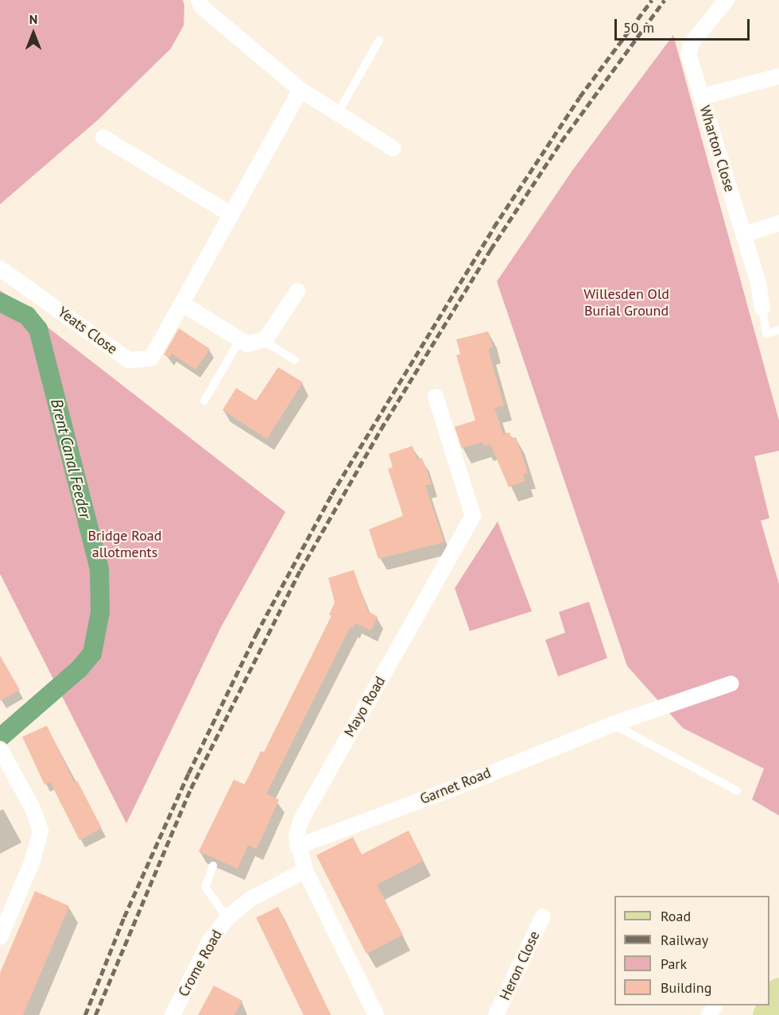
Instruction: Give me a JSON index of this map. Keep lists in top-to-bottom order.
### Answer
{
  "streets": {
    "street": [
      "Wharton Close",
      "Yeats Close",
      "Mayo Road",
      "Garnet Road",
      "Crome Road",
      "Heron Close"
    ]
  },
  "crossings": [
    ["Mayo Road", "Garnet Road"],
    ["Mayo Road", "Crome Road"]
  ],
  "water": ["Brent Canal Feeder"],
  "parks": ["Willesden Old Burial Ground", "Bridge Road allotments"],
  "legend": [
    "Road",
    "Railway",
    "Park",
    "Building"
  ],
  "scale_bar": "50 m",
  "north": "top"
}
